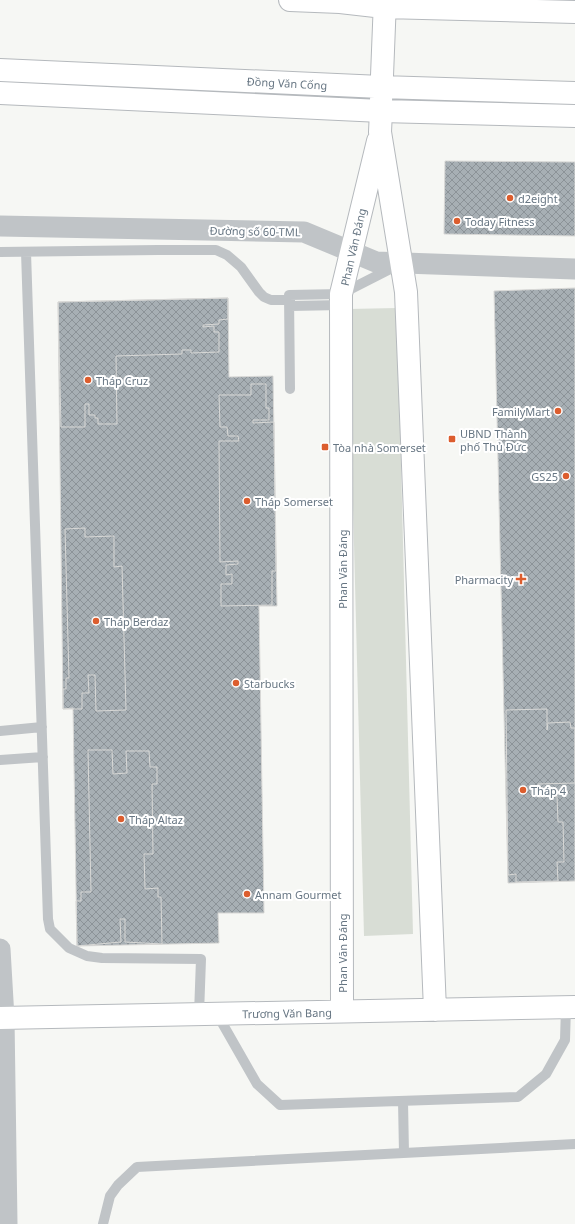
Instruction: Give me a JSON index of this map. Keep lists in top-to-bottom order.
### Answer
{
  "streets": {
    "street": [
      "Đồng Văn Cống",
      "Đường số 60-TML",
      "Phan Văn Đáng",
      "Trương Văn Bang"
    ]
  },
  "crossings": [
    ["Đồng Văn Cống", "Phan Văn Đáng"],
    ["Đường số 60-TML", "Phan Văn Đáng"],
    ["Phan Văn Đáng", "Trương Văn Bang"]
  ],
  "places": {
    "other": [
      "d2eight",
      "Today Fitness",
      "Tháp Cruz",
      "FamilyMart",
      "GS25",
      "Tháp Somerset",
      "Tháp Berdaz",
      "Starbucks",
      "Tháp 4",
      "Tháp Altaz",
      "Annam Gourmet"
    ],
    "transit": ["UBND Thành phố Thủ Đức", "Tòa nhà Somerset"],
    "health": ["Pharmacity"]
  }
}
